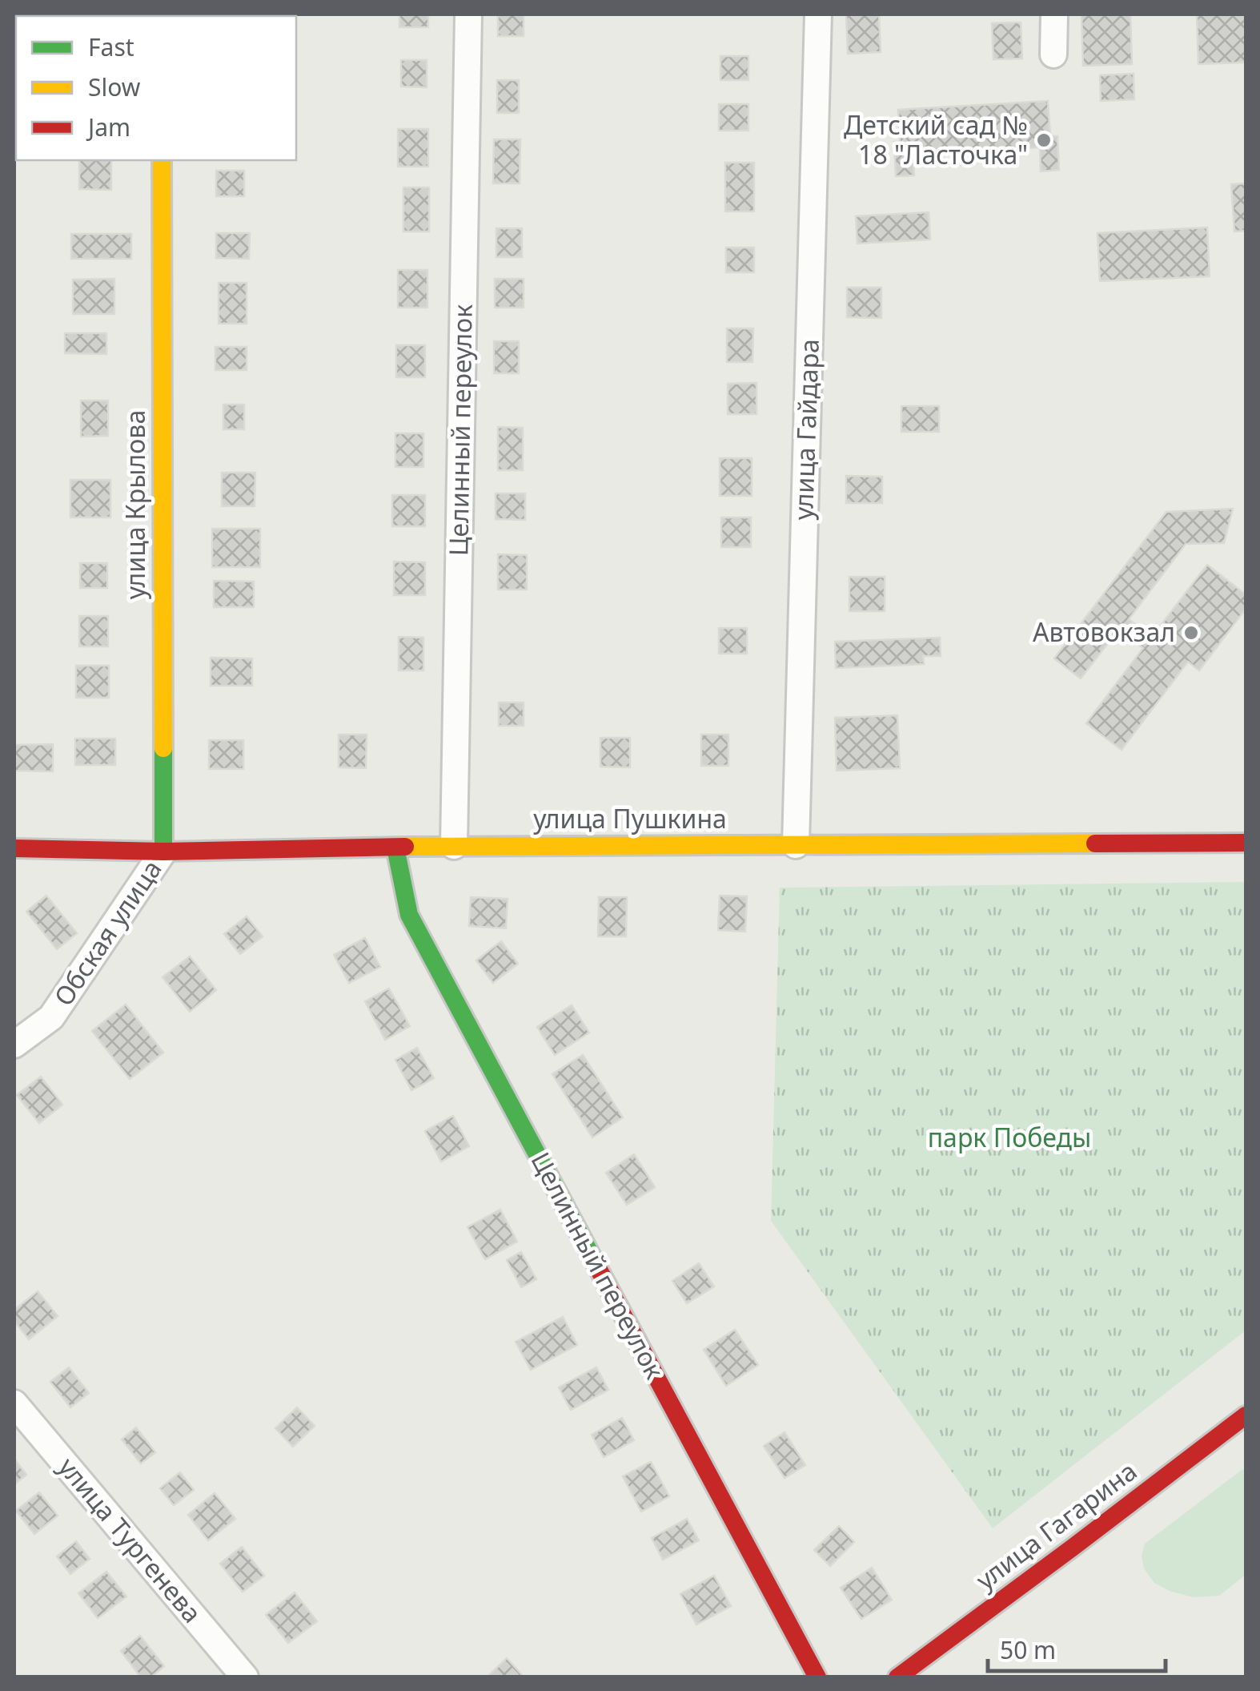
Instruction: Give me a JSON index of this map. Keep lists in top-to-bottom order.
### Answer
{
  "streets": {
    "street": [
      "улица Гайдара",
      "Целинный переулок",
      "улица Крылова",
      "улица Пушкина",
      "Обская улица",
      "улица Гагарина",
      "улица Тургенева"
    ]
  },
  "crossings": [
    ["улица Гайдара", "улица Пушкина"],
    ["Целинный переулок", "улица Пушкина"],
    ["улица Крылова", "улица Пушкина"],
    ["улица Крылова", "Обская улица"],
    ["улица Пушкина", "Обская улица"]
  ],
  "parks": ["парк Победы"],
  "places": ["Детский сад № 18 \"Ласточка\"", "Автовокзал"],
  "legend": ["Fast", "Slow", "Jam"],
  "scale_bar": "50 m"
}
